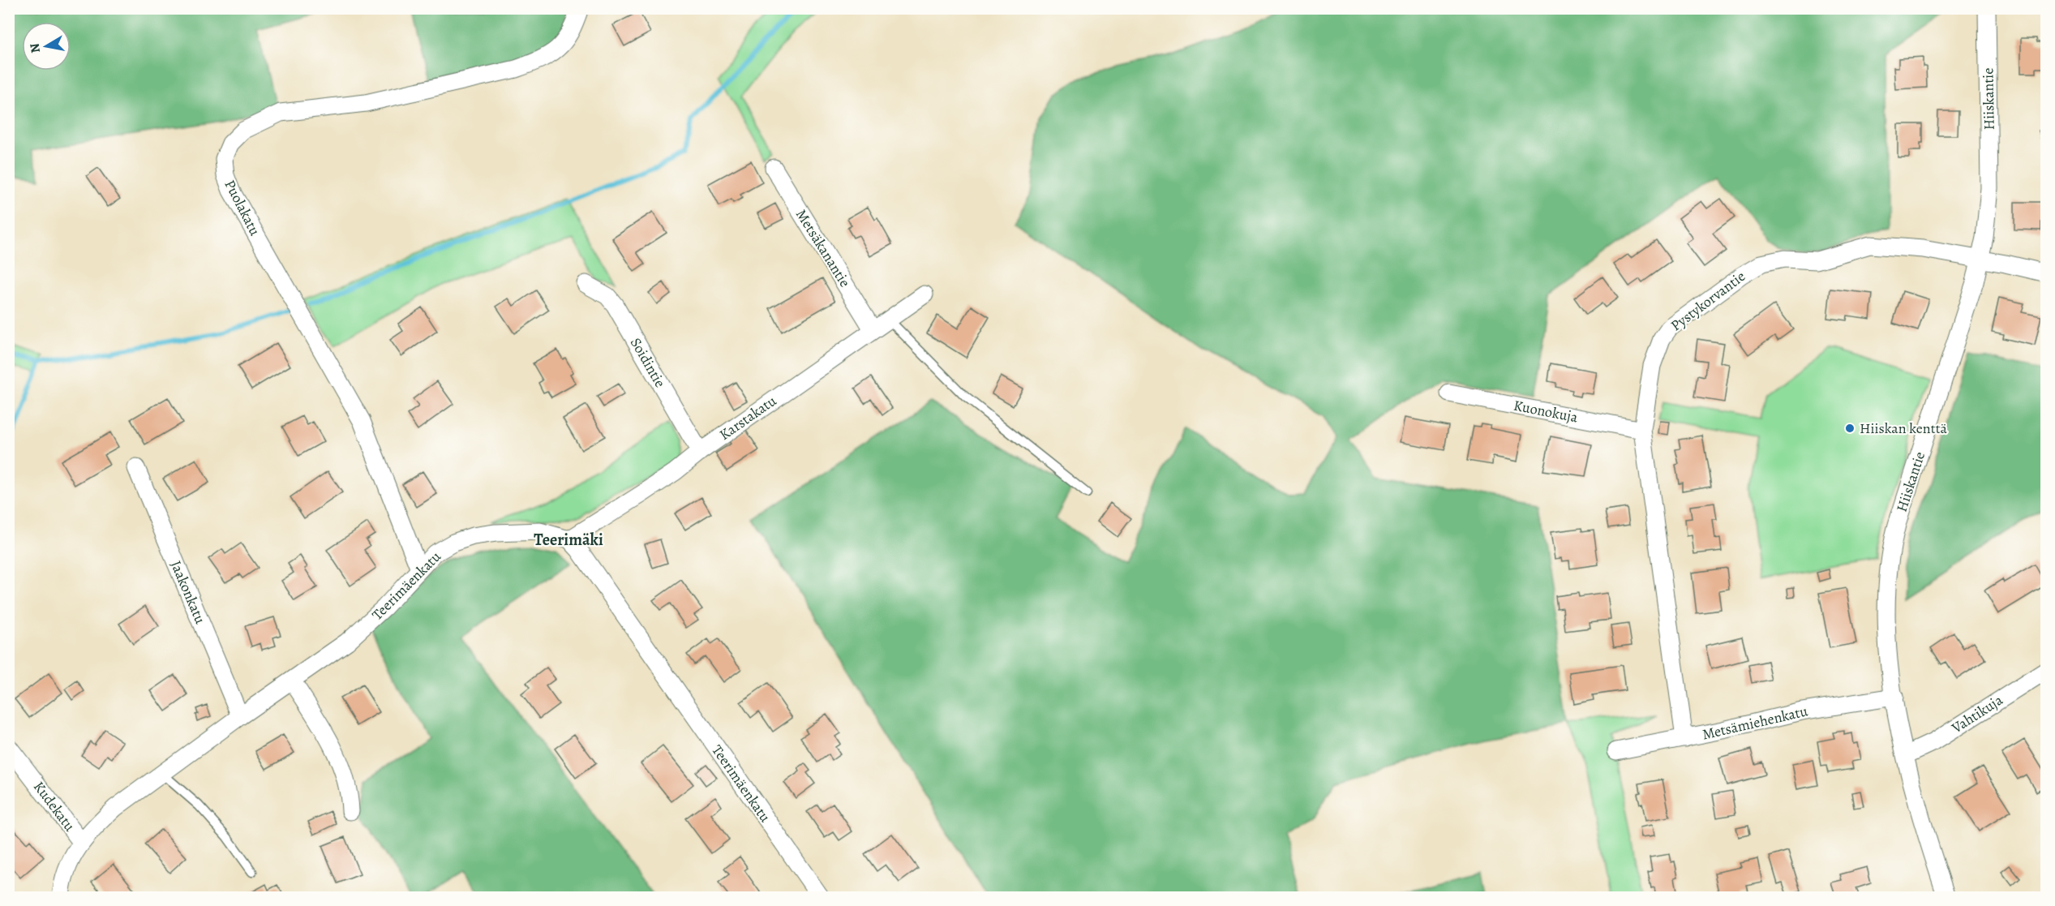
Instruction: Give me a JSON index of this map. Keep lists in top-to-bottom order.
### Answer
{
  "streets": {
    "street": [
      "Hiiskantie",
      "Puolakatu",
      "Metsäkanantie",
      "Pystykorvantie",
      "Soidintie",
      "Kuonokuja",
      "Karstakatu",
      "Teerimäenkatu",
      "Jaakonkatu",
      "Vahtikuja",
      "Metsämiehenkatu",
      "Kudekatu"
    ]
  },
  "crossings": [
    ["Hiiskantie", "Pystykorvantie"],
    ["Hiiskantie", "Vahtikuja"],
    ["Hiiskantie", "Metsämiehenkatu"],
    ["Puolakatu", "Teerimäenkatu"],
    ["Metsäkanantie", "Karstakatu"],
    ["Pystykorvantie", "Kuonokuja"],
    ["Pystykorvantie", "Metsämiehenkatu"],
    ["Soidintie", "Karstakatu"],
    ["Karstakatu", "Teerimäenkatu"],
    ["Teerimäenkatu", "Jaakonkatu"],
    ["Teerimäenkatu", "Kudekatu"]
  ],
  "districts": ["Teerimäki"],
  "places": ["Hiiskan kenttä"],
  "north": "left"
}
